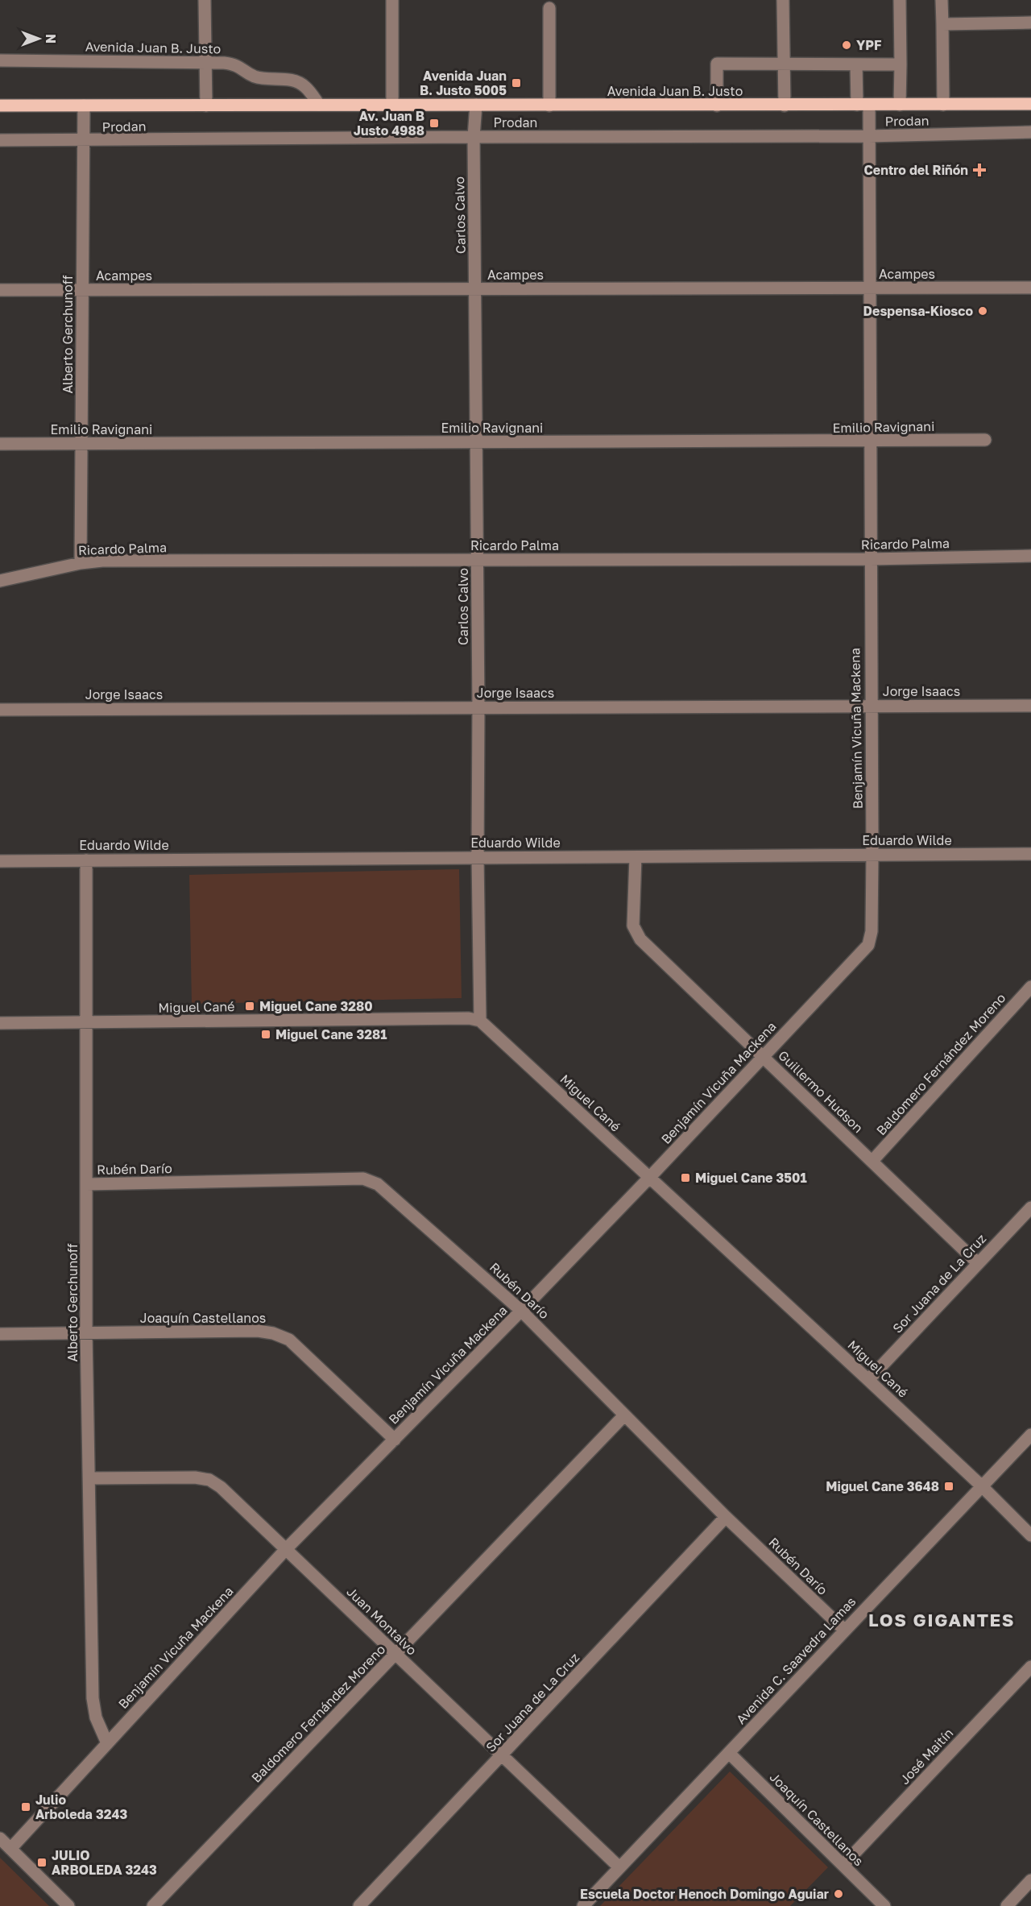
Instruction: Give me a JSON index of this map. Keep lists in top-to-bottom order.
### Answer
{
  "streets": {
    "main road": ["Avenida Juan B. Justo"],
    "street": [
      "Prodan",
      "Carlos Calvo",
      "Acampes",
      "Alberto Gerchunoff",
      "Emilio Ravignani",
      "Ricardo Palma",
      "Jorge Isaacs",
      "Benjamín Vicuña Mackena",
      "Eduardo Wilde",
      "Miguel Cané",
      "Baldomero Fernández Moreno",
      "Guillermo Hudson",
      "Rubén Darío",
      "Sor Juana de La Cruz",
      "Joaquín Castellanos",
      "Juan Montalvo",
      "Avenida C. Saavedra Lamas",
      "José Maitín"
    ]
  },
  "crossings": [
    ["Avenida Juan B. Justo", "Carlos Calvo"],
    ["Avenida Juan B. Justo", "Alberto Gerchunoff"],
    ["Avenida Juan B. Justo", "Benjamín Vicuña Mackena"],
    ["Prodan", "Carlos Calvo"],
    ["Prodan", "Alberto Gerchunoff"],
    ["Prodan", "Benjamín Vicuña Mackena"],
    ["Carlos Calvo", "Acampes"],
    ["Carlos Calvo", "Emilio Ravignani"],
    ["Carlos Calvo", "Ricardo Palma"],
    ["Carlos Calvo", "Jorge Isaacs"],
    ["Carlos Calvo", "Eduardo Wilde"],
    ["Carlos Calvo", "Miguel Cané"],
    ["Acampes", "Alberto Gerchunoff"],
    ["Acampes", "Benjamín Vicuña Mackena"],
    ["Alberto Gerchunoff", "Emilio Ravignani"],
    ["Alberto Gerchunoff", "Ricardo Palma"],
    ["Alberto Gerchunoff", "Benjamín Vicuña Mackena"],
    ["Alberto Gerchunoff", "Eduardo Wilde"],
    ["Alberto Gerchunoff", "Miguel Cané"],
    ["Alberto Gerchunoff", "Rubén Darío"],
    ["Alberto Gerchunoff", "Joaquín Castellanos"],
    ["Alberto Gerchunoff", "Juan Montalvo"],
    ["Emilio Ravignani", "Benjamín Vicuña Mackena"],
    ["Ricardo Palma", "Benjamín Vicuña Mackena"],
    ["Jorge Isaacs", "Benjamín Vicuña Mackena"],
    ["Benjamín Vicuña Mackena", "Eduardo Wilde"],
    ["Benjamín Vicuña Mackena", "Miguel Cané"],
    ["Benjamín Vicuña Mackena", "Guillermo Hudson"],
    ["Benjamín Vicuña Mackena", "Rubén Darío"],
    ["Benjamín Vicuña Mackena", "Joaquín Castellanos"],
    ["Benjamín Vicuña Mackena", "Juan Montalvo"],
    ["Eduardo Wilde", "Guillermo Hudson"],
    ["Miguel Cané", "Sor Juana de La Cruz"],
    ["Miguel Cané", "Avenida C. Saavedra Lamas"],
    ["Baldomero Fernández Moreno", "Guillermo Hudson"],
    ["Baldomero Fernández Moreno", "Rubén Darío"],
    ["Baldomero Fernández Moreno", "Juan Montalvo"],
    ["Guillermo Hudson", "Sor Juana de La Cruz"],
    ["Rubén Darío", "Sor Juana de La Cruz"],
    ["Rubén Darío", "Avenida C. Saavedra Lamas"],
    ["Sor Juana de La Cruz", "Juan Montalvo"],
    ["Joaquín Castellanos", "Avenida C. Saavedra Lamas"],
    ["Joaquín Castellanos", "José Maitín"],
    ["Juan Montalvo", "Avenida C. Saavedra Lamas"]
  ],
  "districts": ["LOS GIGANTES"],
  "places": {
    "other": ["YPF", "Despensa-Kiosco", "Escuela Doctor Henoch Domingo Aguiar"],
    "transit": [
      "Avenida Juan B. Justo 5005",
      "Av. Juan B Justo 4988",
      "Miguel Cane 3280",
      "Miguel Cane 3281",
      "Miguel Cane 3501",
      "Miguel Cane 3648",
      "Julio Arboleda 3243",
      "JULIO ARBOLEDA 3243"
    ],
    "health": ["Centro del Riñón"]
  },
  "north": "right"
}
